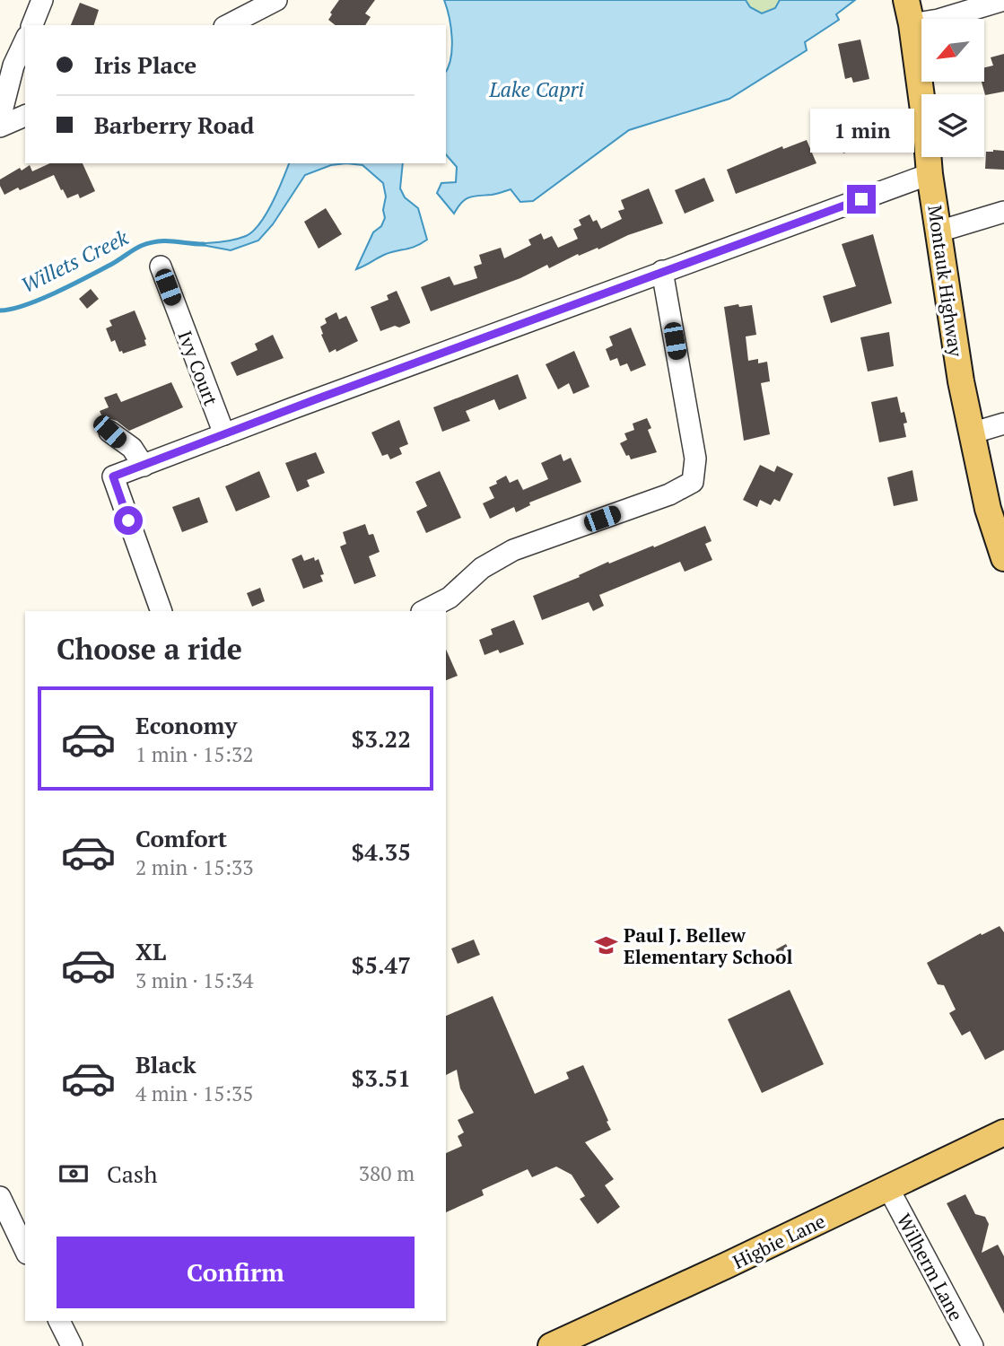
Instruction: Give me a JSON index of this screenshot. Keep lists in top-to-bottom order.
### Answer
{
  "streets": {
    "main road": ["Montauk Highway", "Higbie Lane"],
    "street": ["Ivy Court", "Wilherm Lane"]
  },
  "crossings": [
    ["Higbie Lane", "Wilherm Lane"]
  ],
  "water": ["Lake Capri", "Willets Creek"],
  "places": {
    "school or university": ["Paul J. Bellew Elementary School"]
  },
  "north": "bottom left",
  "page": {
    "banner": ["Iris Place", "Barberry Road"],
    "bubble": "1 min",
    "heading": "Choose a ride",
    "list": [
      {
        "name": "Economy",
        "note": "1 min · 15:32",
        "value": "$3.22"
      },
      {
        "name": "Comfort",
        "note": "2 min · 15:33",
        "value": "$4.35"
      },
      {
        "name": "XL",
        "note": "3 min · 15:34",
        "value": "$5.47"
      },
      {
        "name": "Black",
        "note": "4 min · 15:35",
        "value": "$3.51"
      }
    ],
    "pay": ["Cash", "380 m"],
    "buttons": "Confirm"
  }
}
